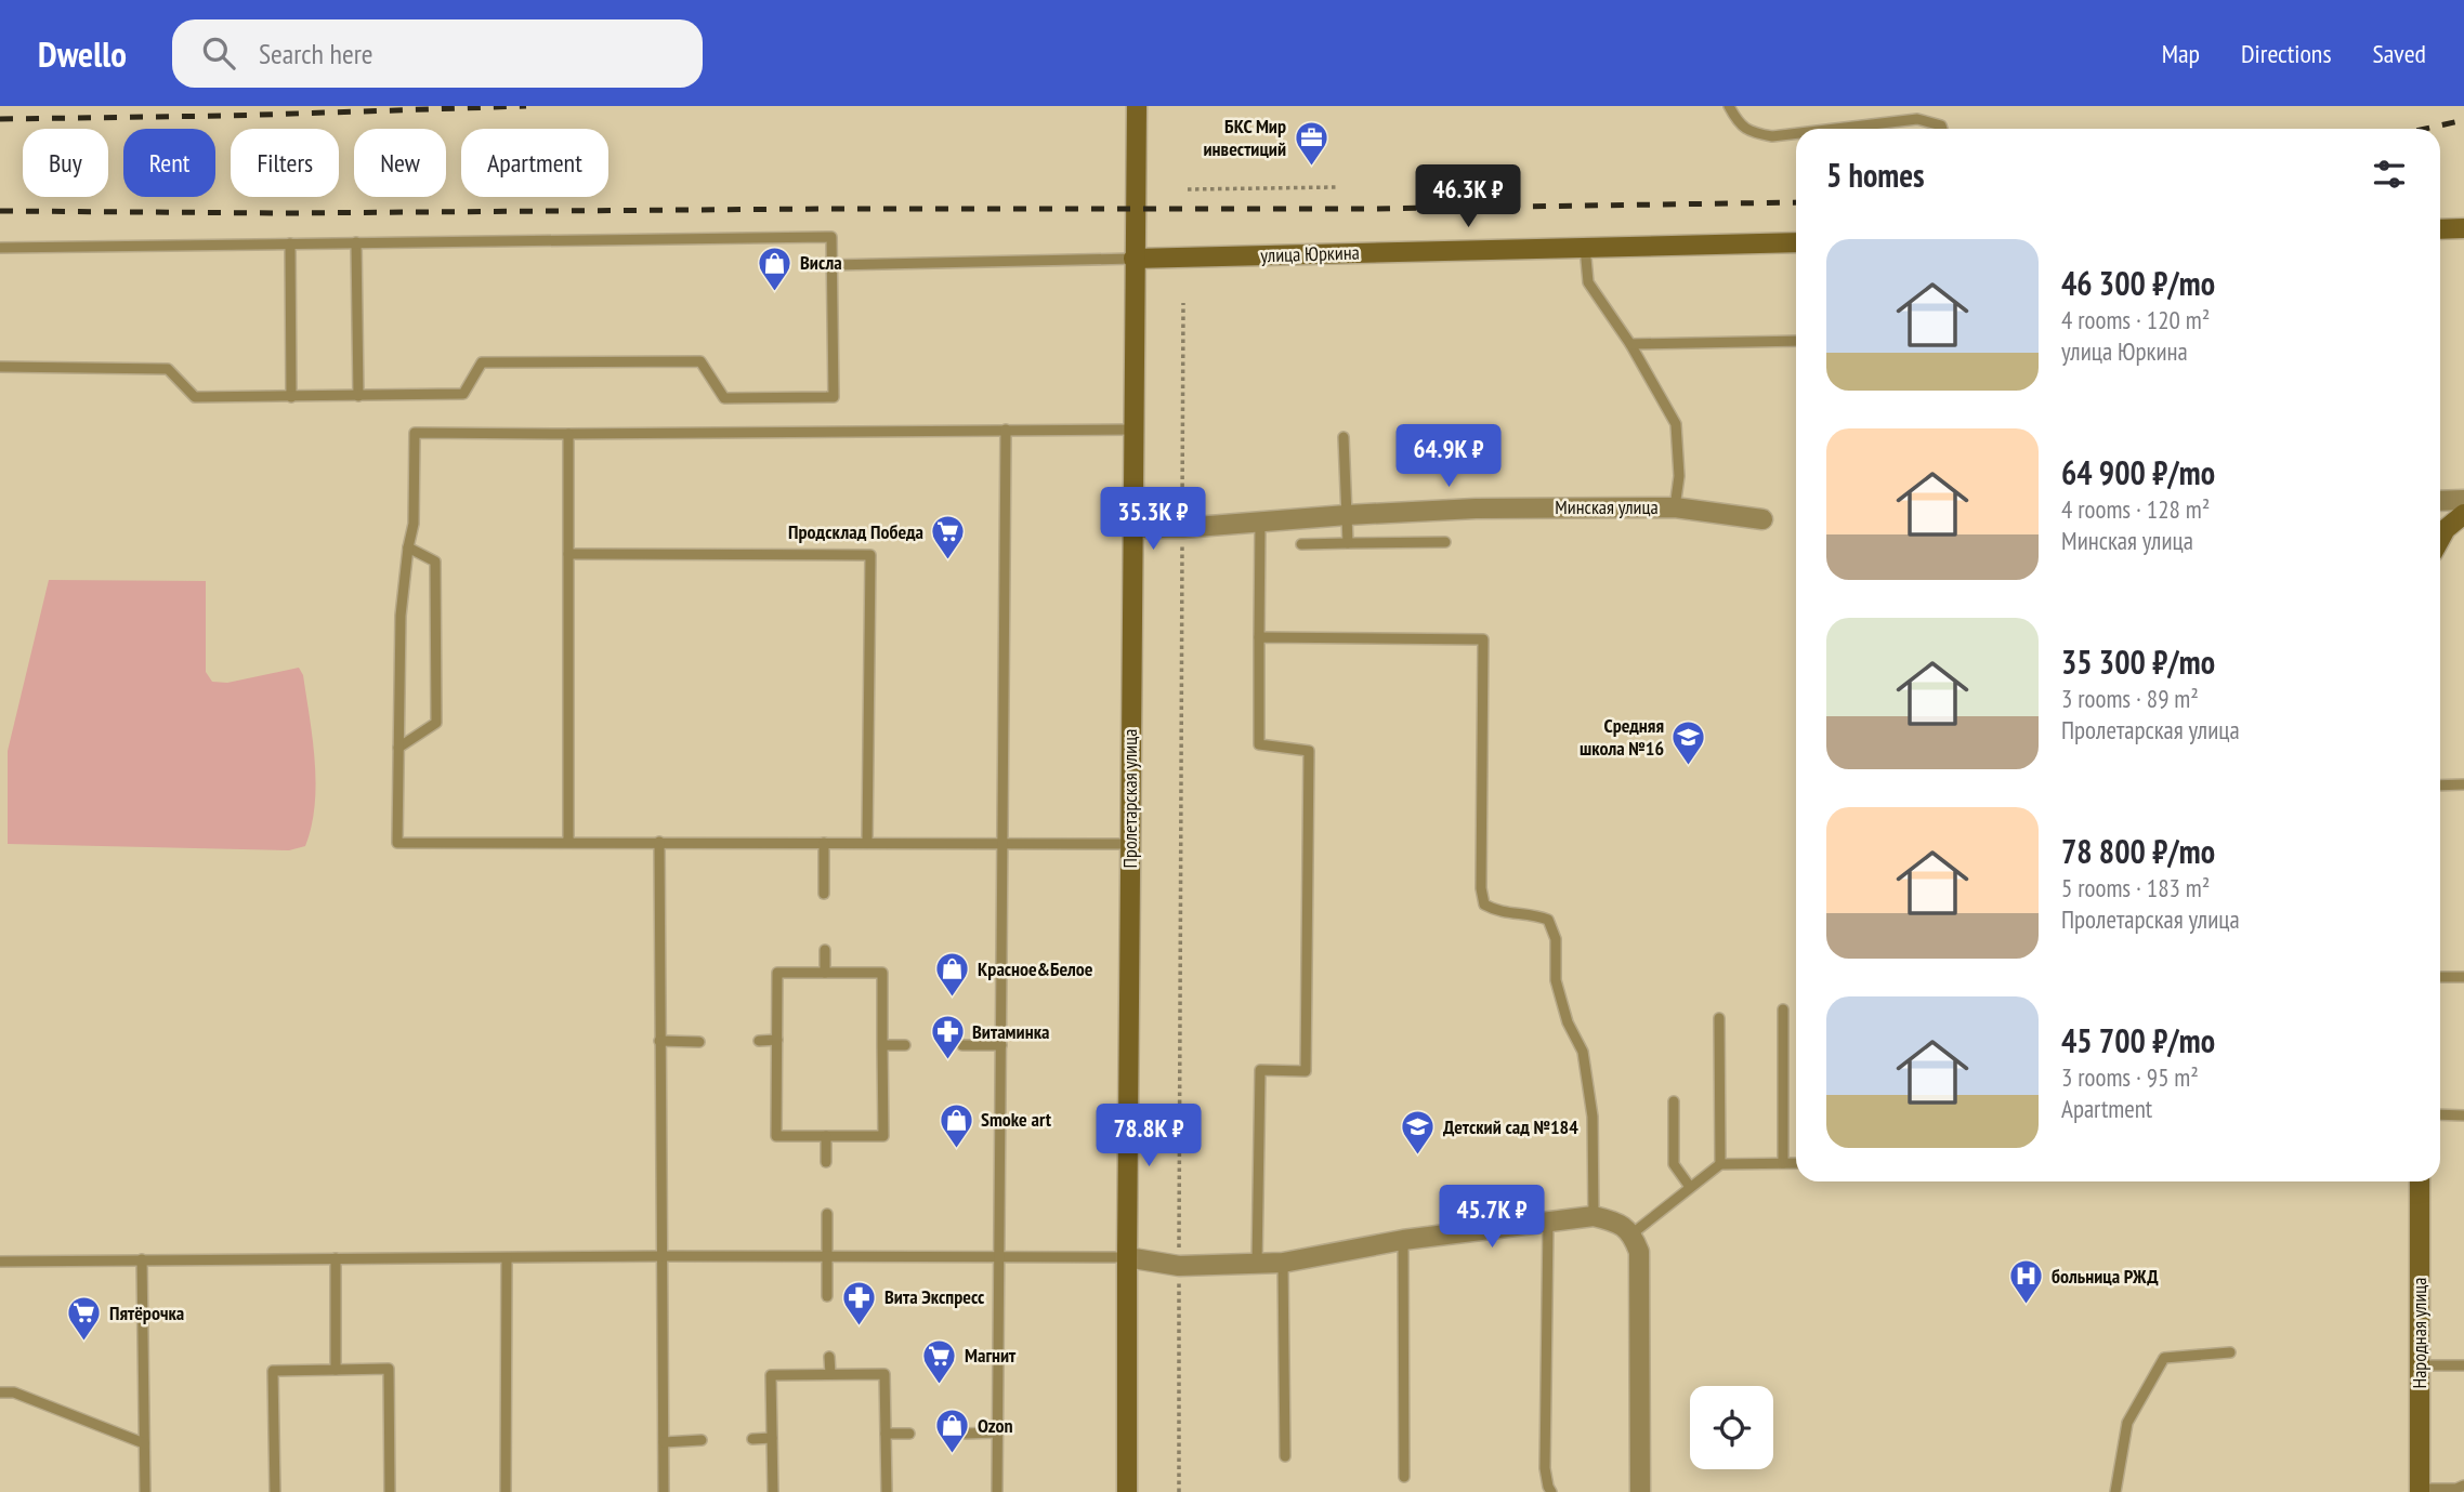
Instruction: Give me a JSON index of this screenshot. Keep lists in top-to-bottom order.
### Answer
{
  "streets": {
    "main road": ["улица Юркина", "Пролетарская улица", "Народная улица"],
    "street": ["Минская улица"]
  },
  "crossings": [
    ["улица Юркина", "Пролетарская улица"],
    ["Минская улица", "Пролетарская улица"]
  ],
  "places": {
    "office": ["БКС Мир инвестиций"],
    "shop": [
      "Висла",
      "Красное&Белое",
      "Smoke art",
      "Ozon"
    ],
    "supermarket": ["Продсклад Победа", "Пятёрочка", "Магнит"],
    "school or university": ["Средняя школа №16", "Детский сад №184"],
    "pharmacy": ["Витаминка", "Вита Экспресс"],
    "hospital": ["больница РЖД"]
  },
  "page": {
    "header": "Dwello",
    "search": "Search here",
    "nav": ["Map", "Directions", "Saved"],
    "chip": [
      "Buy",
      "Rent",
      "Filters",
      "New",
      "Apartment"
    ],
    "heading": "5 homes",
    "price": [
      "46.3K ₽",
      "64.9K ₽",
      "35.3K ₽",
      "78.8K ₽",
      "45.7K ₽"
    ],
    "list": [
      {
        "name": "46 300 ₽/mo",
        "note": "4 rooms · 120 m² · улица Юркина"
      },
      {
        "name": "64 900 ₽/mo",
        "note": "4 rooms · 128 m² · Минская улица"
      },
      {
        "name": "35 300 ₽/mo",
        "note": "3 rooms · 89 m² · Пролетарская улица"
      },
      {
        "name": "78 800 ₽/mo",
        "note": "5 rooms · 183 m² · Пролетарская улица"
      },
      {
        "name": "45 700 ₽/mo",
        "note": "3 rooms · 95 m² · Apartment"
      }
    ]
  }
}
